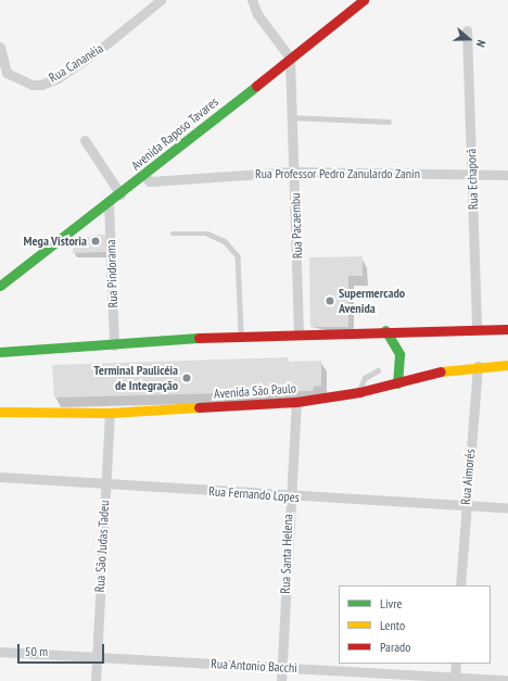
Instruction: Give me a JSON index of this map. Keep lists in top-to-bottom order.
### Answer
{
  "streets": {
    "main road": ["Avenida Raposo Tavares", "Avenida São Paulo"],
    "street": [
      "Rua Cananéia",
      "Rua Professor Pedro Zanulardo Zanin",
      "Rua Echaporã",
      "Rua Pacaembu",
      "Rua Pindorama",
      "Rua Aimorés",
      "Rua Fernando Lopes",
      "Rua São Judas Tadeu",
      "Rua Santa Helena",
      "Rua Antonio Bacchi"
    ]
  },
  "crossings": [
    ["Avenida Raposo Tavares", "Rua Professor Pedro Zanulardo Zanin"],
    ["Avenida Raposo Tavares", "Rua Pacaembu"],
    ["Avenida Raposo Tavares", "Rua Pindorama"],
    ["Rua Professor Pedro Zanulardo Zanin", "Rua Echaporã"],
    ["Rua Professor Pedro Zanulardo Zanin", "Rua Pacaembu"],
    ["Avenida São Paulo", "Rua Aimorés"],
    ["Avenida São Paulo", "Rua São Judas Tadeu"],
    ["Avenida São Paulo", "Rua Santa Helena"],
    ["Rua Aimorés", "Rua Fernando Lopes"],
    ["Rua Fernando Lopes", "Rua São Judas Tadeu"],
    ["Rua Fernando Lopes", "Rua Santa Helena"],
    ["Rua São Judas Tadeu", "Rua Antonio Bacchi"],
    ["Rua Santa Helena", "Rua Antonio Bacchi"]
  ],
  "places": ["Mega Vistoria", "Supermercado Avenida", "Terminal Paulicéia de Integração"],
  "legend": ["Livre", "Lento", "Parado"],
  "scale_bar": "50 m",
  "north": "right"
}
